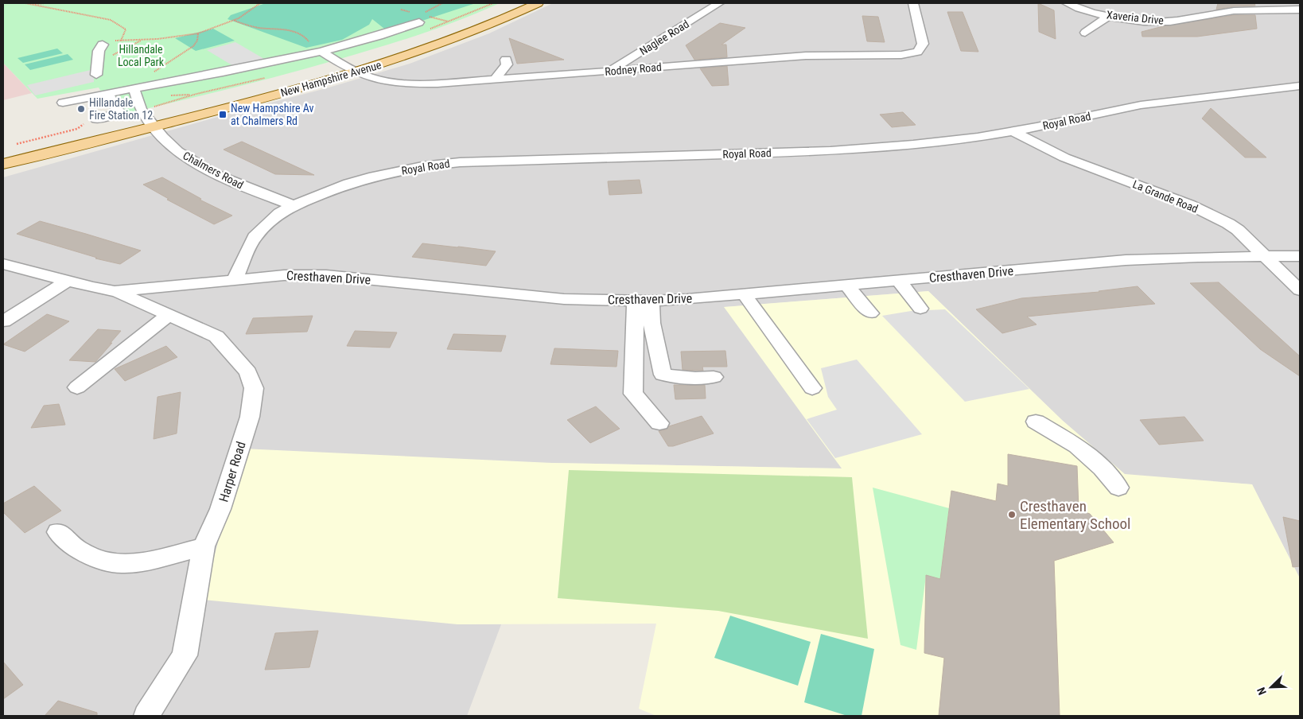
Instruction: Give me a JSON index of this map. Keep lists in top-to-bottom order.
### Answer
{
  "streets": {
    "main road": ["New Hampshire Avenue"],
    "street": [
      "Xaveria Drive",
      "Naglee Road",
      "Rodney Road",
      "Royal Road",
      "Chalmers Road",
      "La Grande Road",
      "Cresthaven Drive",
      "Harper Road"
    ]
  },
  "crossings": [
    ["Naglee Road", "Rodney Road"],
    ["Rodney Road", "New Hampshire Avenue"],
    ["New Hampshire Avenue", "Chalmers Road"],
    ["Royal Road", "Chalmers Road"],
    ["Royal Road", "La Grande Road"],
    ["Royal Road", "Cresthaven Drive"],
    ["La Grande Road", "Cresthaven Drive"],
    ["Cresthaven Drive", "Harper Road"]
  ],
  "parks": ["Hillandale Local Park"],
  "places": {
    "other": ["Hillandale Fire Station 12", "Cresthaven Elementary School"],
    "transit": ["New Hampshire Av at Chalmers Rd"]
  },
  "north": "bottom left"
}
